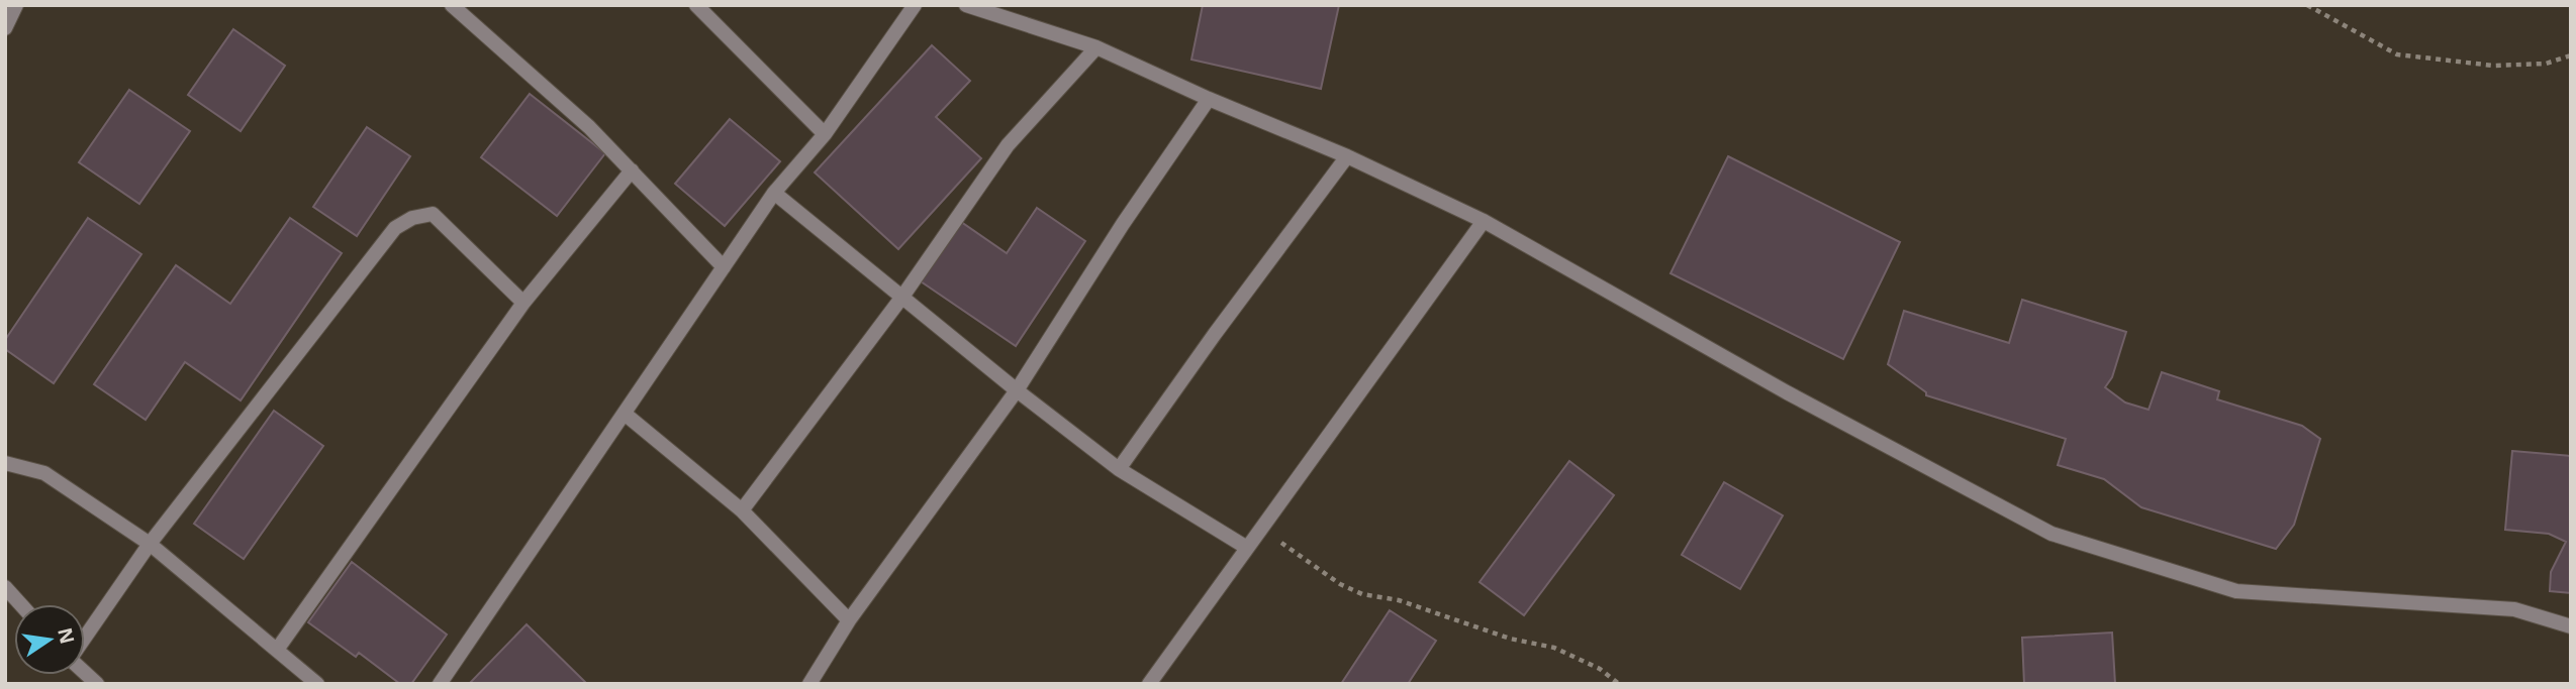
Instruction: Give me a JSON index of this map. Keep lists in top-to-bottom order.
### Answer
{
  "north": "right"
}
